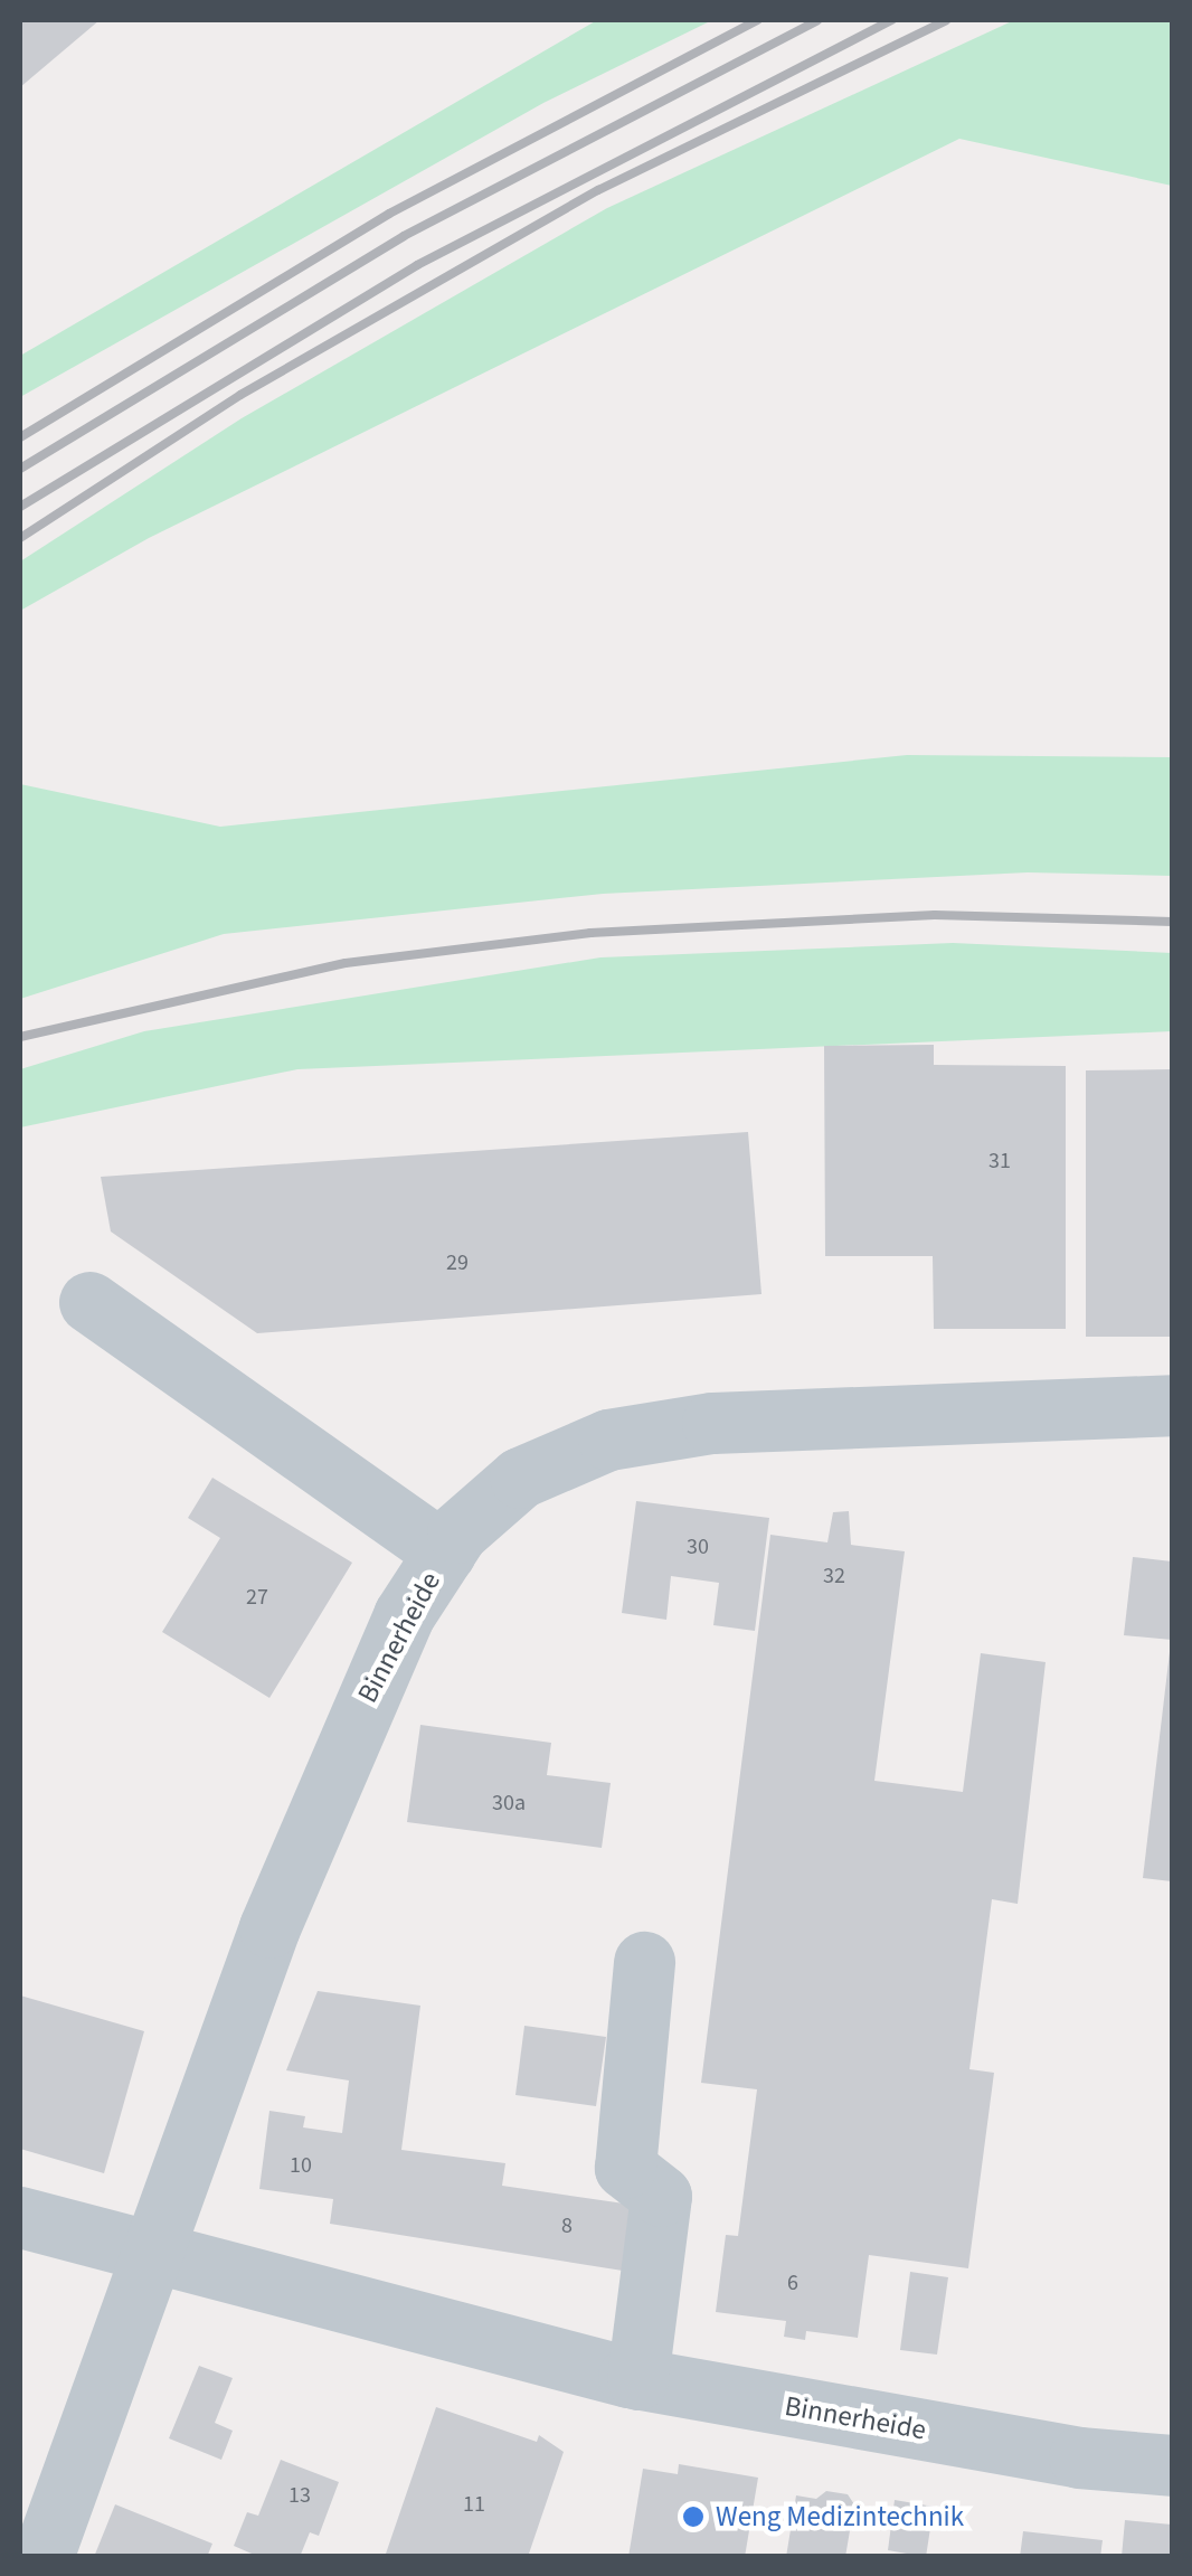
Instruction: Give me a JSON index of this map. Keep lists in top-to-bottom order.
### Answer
{
  "streets": {
    "street": ["Binnerheide"]
  },
  "places": ["Weng Medizintechnik"],
  "house_numbers": [
    "31",
    "29",
    "30",
    "32",
    "27",
    "30a",
    "10",
    "8",
    "6",
    "13",
    "11"
  ]
}
